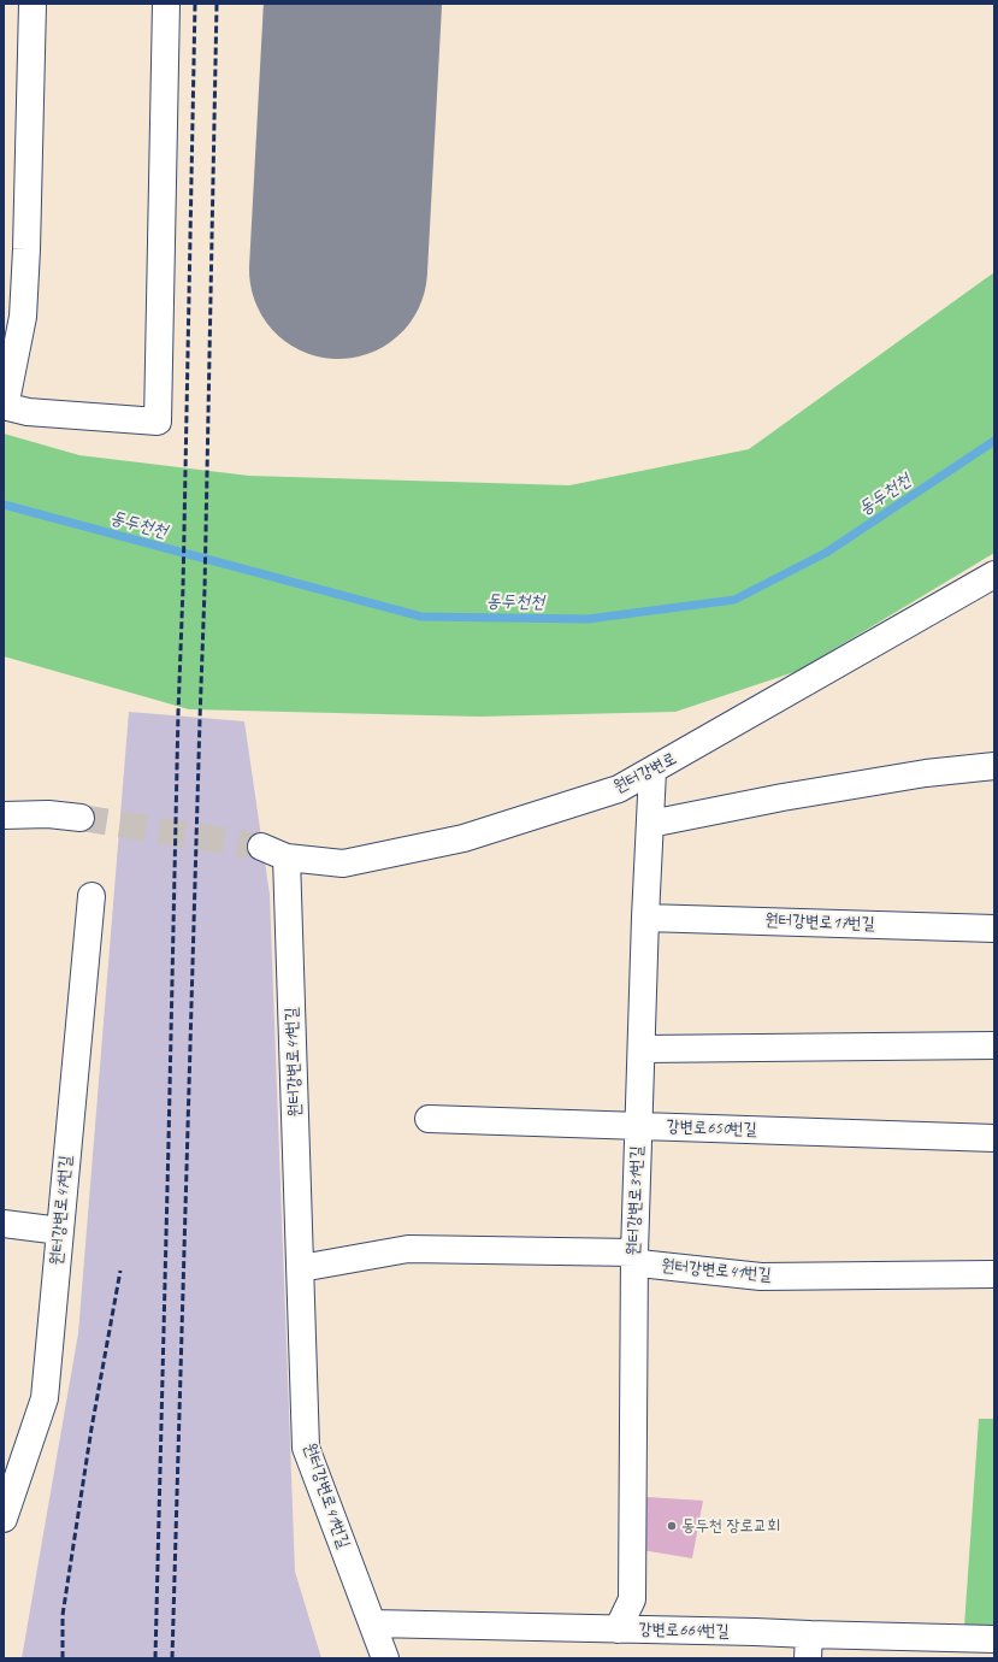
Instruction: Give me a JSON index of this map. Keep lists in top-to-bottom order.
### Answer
{
  "streets": {
    "street": [
      "원터강변로",
      "원터강변로17번길",
      "원터강변로41번길",
      "강변로650번길",
      "원터강변로31번길",
      "원터강변로47번길",
      "강변로664번길"
    ]
  },
  "crossings": [
    ["원터강변로", "원터강변로41번길"],
    ["원터강변로", "원터강변로31번길"],
    ["원터강변로17번길", "원터강변로31번길"],
    ["원터강변로41번길", "원터강변로31번길"],
    ["원터강변로41번길", "강변로664번길"],
    ["강변로650번길", "원터강변로31번길"],
    ["원터강변로31번길", "강변로664번길"]
  ],
  "water": ["동두천천"],
  "places": ["동두천 장로교회"]
}
